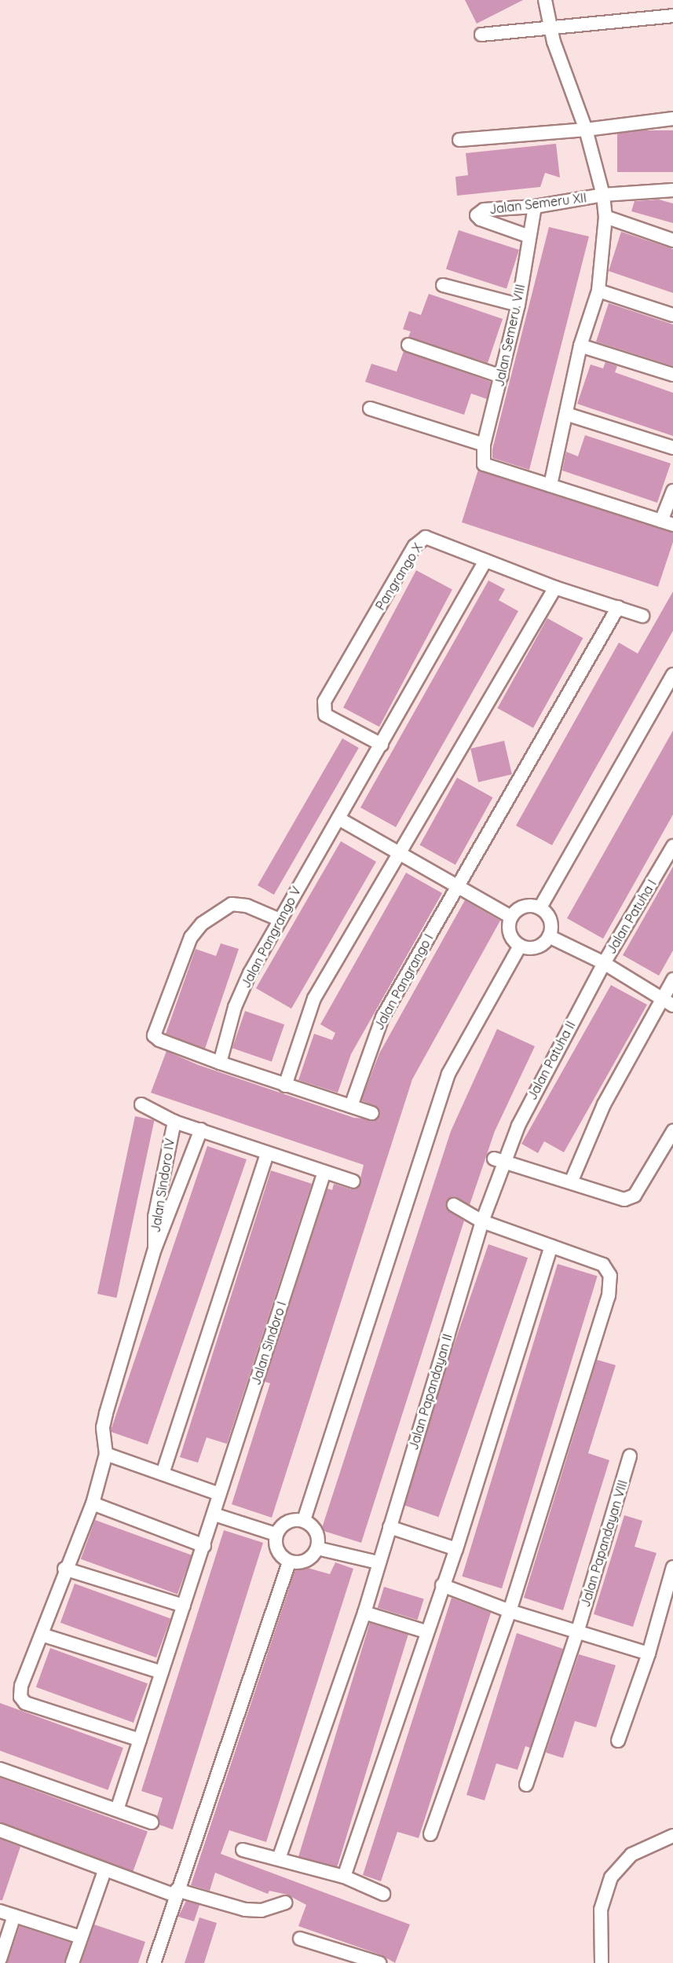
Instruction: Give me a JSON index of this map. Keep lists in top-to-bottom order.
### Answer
{
  "streets": {
    "street": [
      "Jalan Semeru XII",
      "Jalan Semeru. VIII",
      "Pangrango X",
      "Jalan Patuha I",
      "Jalan Pangrango V",
      "Jalan Pangrango I",
      "Jalan Patuha II",
      "Jalan Sindoro IV",
      "Jalan Sindoro I",
      "Jalan Papandayan II",
      "Jalan Papandayan VIII"
    ]
  },
  "crossings": [
    ["Jalan Semeru XII", "Jalan Semeru. VIII"],
    ["Pangrango X", "Jalan Pangrango V"],
    ["Pangrango X", "Jalan Pangrango I"],
    ["Jalan Patuha I", "Jalan Patuha II"],
    ["Jalan Patuha II", "Jalan Papandayan II"]
  ]
}
